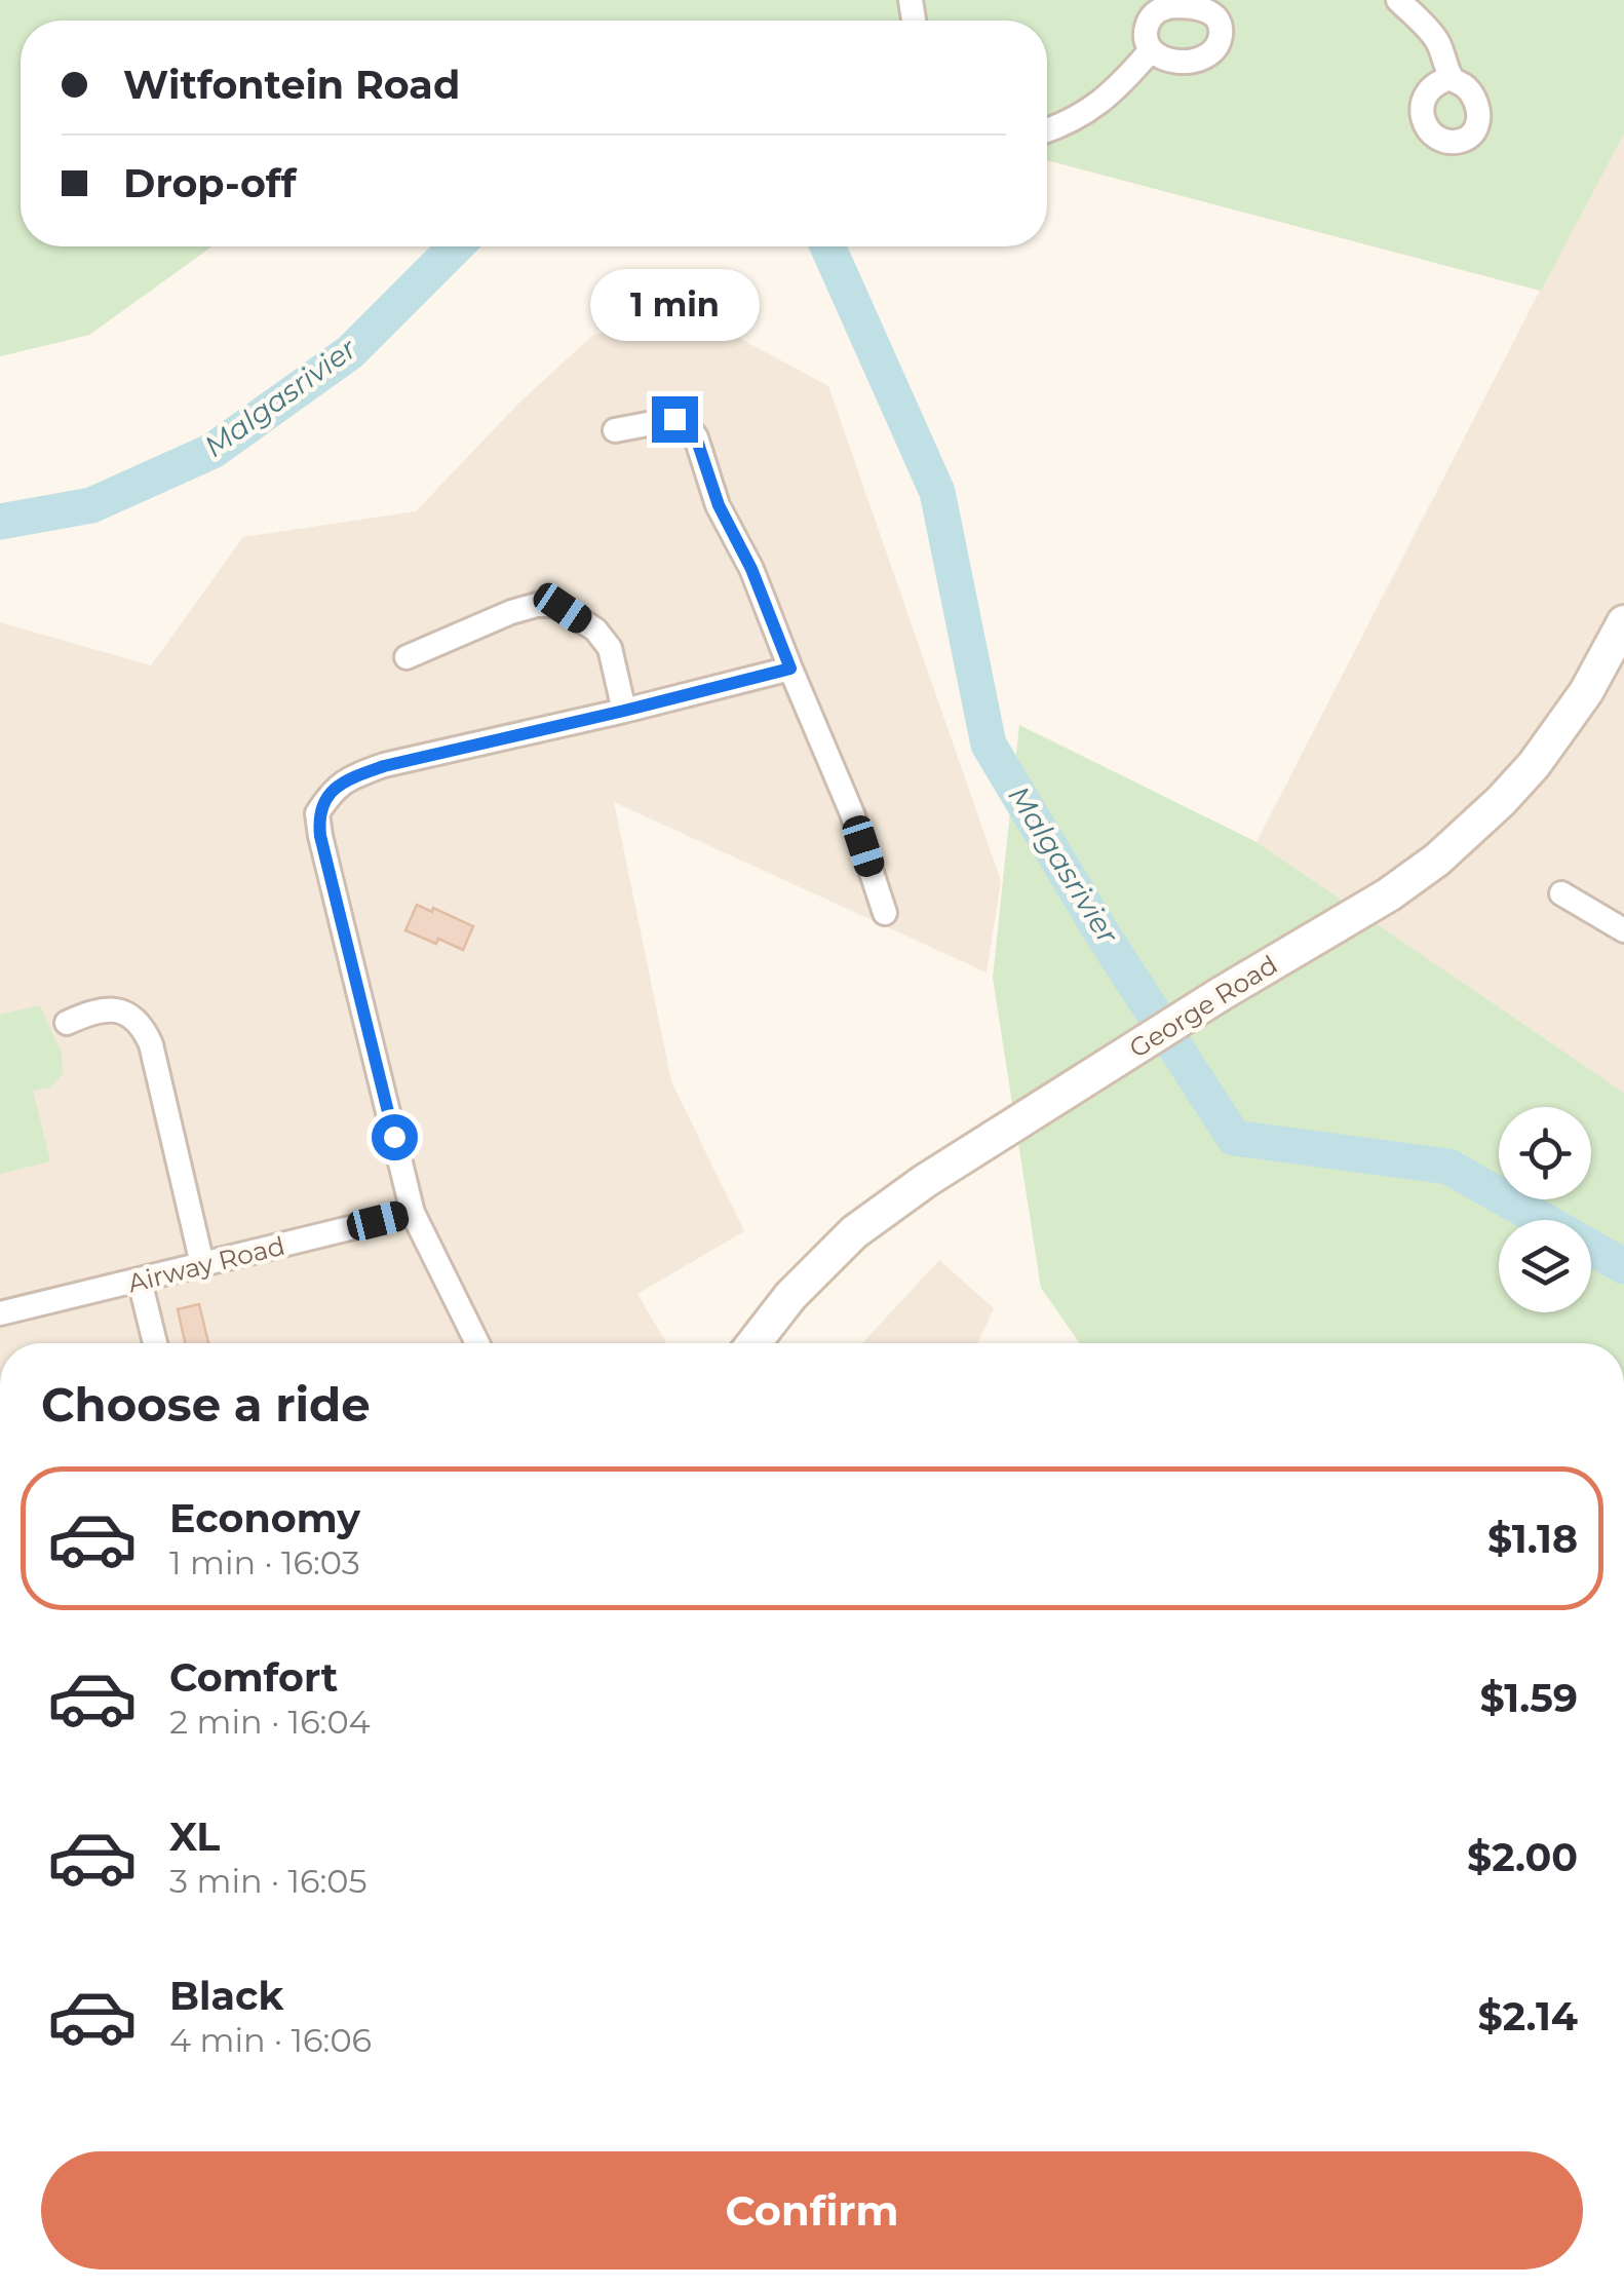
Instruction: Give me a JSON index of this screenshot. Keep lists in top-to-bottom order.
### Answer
{
  "streets": {
    "main road": ["George Road"],
    "street": ["Airway Road"]
  },
  "water": ["Malgasrivier"],
  "page": {
    "banner": ["Witfontein Road", "Drop-off"],
    "bubble": "1 min",
    "heading": "Choose a ride",
    "list": [
      {
        "name": "Economy",
        "note": "1 min · 16:03",
        "value": "$1.18"
      },
      {
        "name": "Comfort",
        "note": "2 min · 16:04",
        "value": "$1.59"
      },
      {
        "name": "XL",
        "note": "3 min · 16:05",
        "value": "$2.00"
      },
      {
        "name": "Black",
        "note": "4 min · 16:06",
        "value": "$2.14"
      }
    ],
    "buttons": "Confirm"
  }
}
